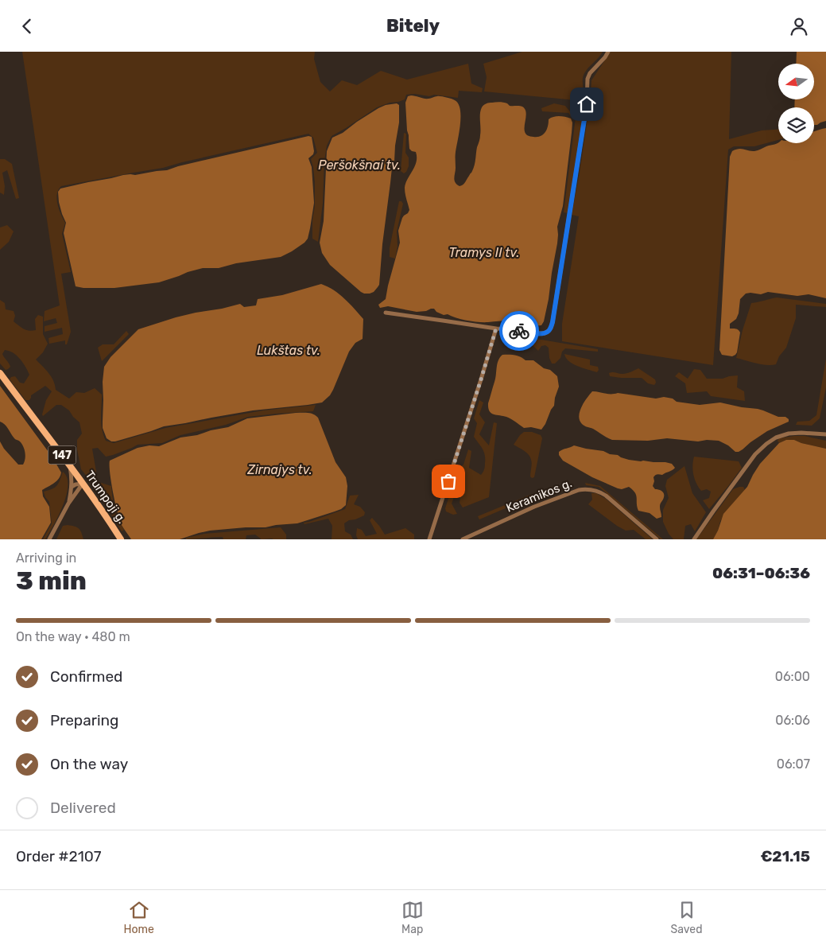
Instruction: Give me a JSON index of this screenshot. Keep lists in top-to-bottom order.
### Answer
{
  "streets": {
    "main road": ["147", "Trumpoji g."],
    "street": ["Keramikos g."]
  },
  "water": [
    "Peršokšnai tv.",
    "Tramys II tv.",
    "Lukštas tv.",
    "Zirnajys tv."
  ],
  "north": "left",
  "page": {
    "header": "Bitely",
    "heading": ["3 min", "Arriving in", "06:31–06:36"],
    "panel": ["Order #2107", "€21.15"],
    "bar": "On the way · 480 m",
    "list": [
      ["Confirmed", "06:00"],
      ["Preparing", "06:06"],
      ["On the way", "06:07"],
      "Delivered"
    ],
    "tabs": ["Home", "Map", "Saved"]
  }
}
